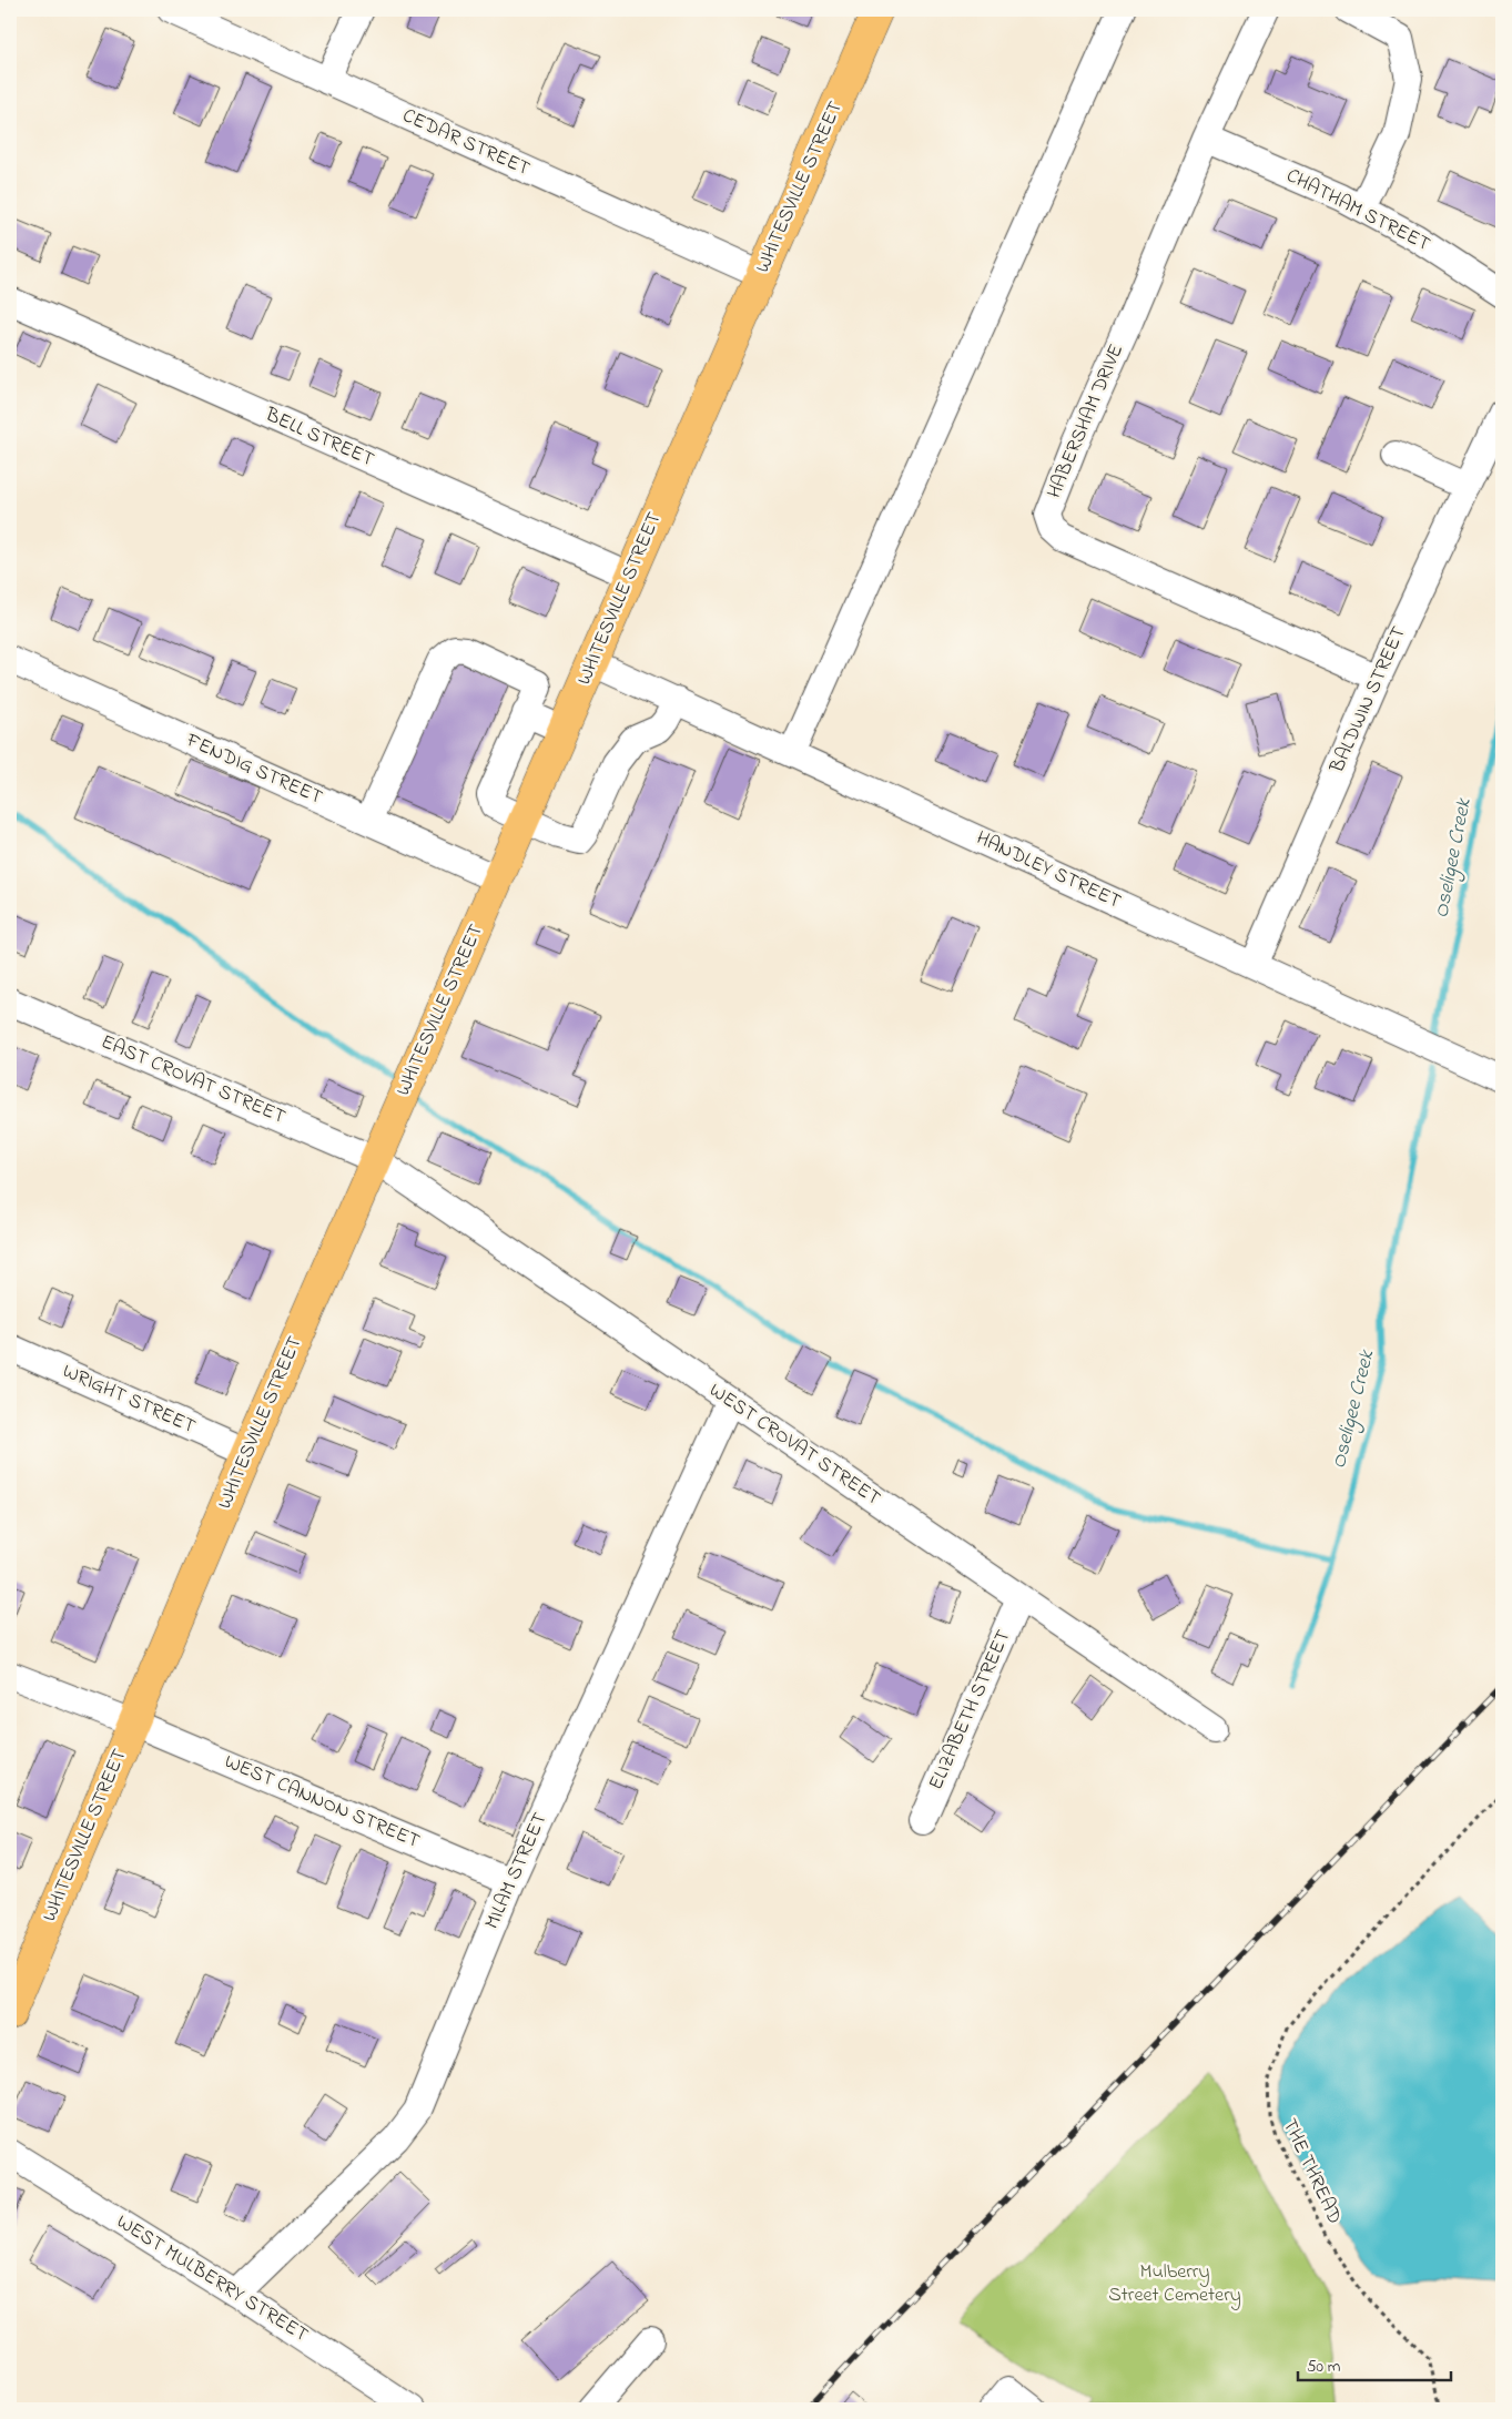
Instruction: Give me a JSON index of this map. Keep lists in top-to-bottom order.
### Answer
{
  "streets": {
    "main road": ["WHITESVILLE STREET"],
    "street": [
      "CEDAR STREET",
      "CHATHAM STREET",
      "HABERSHAM DRIVE",
      "BELL STREET",
      "BALDWIN STREET",
      "FENDIG STREET",
      "HANDLEY STREET",
      "EAST CROVAT STREET",
      "WRIGHT STREET",
      "WEST CROVAT STREET",
      "ELIZABETH STREET",
      "WEST CANNON STREET",
      "MILAM STREET",
      "WEST MULBERRY STREET"
    ],
    "path": ["THE THREAD"]
  },
  "crossings": [
    ["CEDAR STREET", "WHITESVILLE STREET"],
    ["WHITESVILLE STREET", "BELL STREET"],
    ["WHITESVILLE STREET", "FENDIG STREET"],
    ["WHITESVILLE STREET", "HANDLEY STREET"],
    ["WHITESVILLE STREET", "EAST CROVAT STREET"],
    ["WHITESVILLE STREET", "WRIGHT STREET"],
    ["WHITESVILLE STREET", "WEST CROVAT STREET"],
    ["WHITESVILLE STREET", "WEST CANNON STREET"],
    ["CHATHAM STREET", "HABERSHAM DRIVE"],
    ["HABERSHAM DRIVE", "BALDWIN STREET"],
    ["BALDWIN STREET", "HANDLEY STREET"],
    ["EAST CROVAT STREET", "WEST CROVAT STREET"],
    ["WEST CROVAT STREET", "ELIZABETH STREET"],
    ["WEST CROVAT STREET", "MILAM STREET"],
    ["WEST CANNON STREET", "MILAM STREET"],
    ["MILAM STREET", "WEST MULBERRY STREET"]
  ],
  "water": ["Oseligee Creek"],
  "parks": ["Mulberry Street Cemetery"],
  "scale_bar": "50 m"
}
